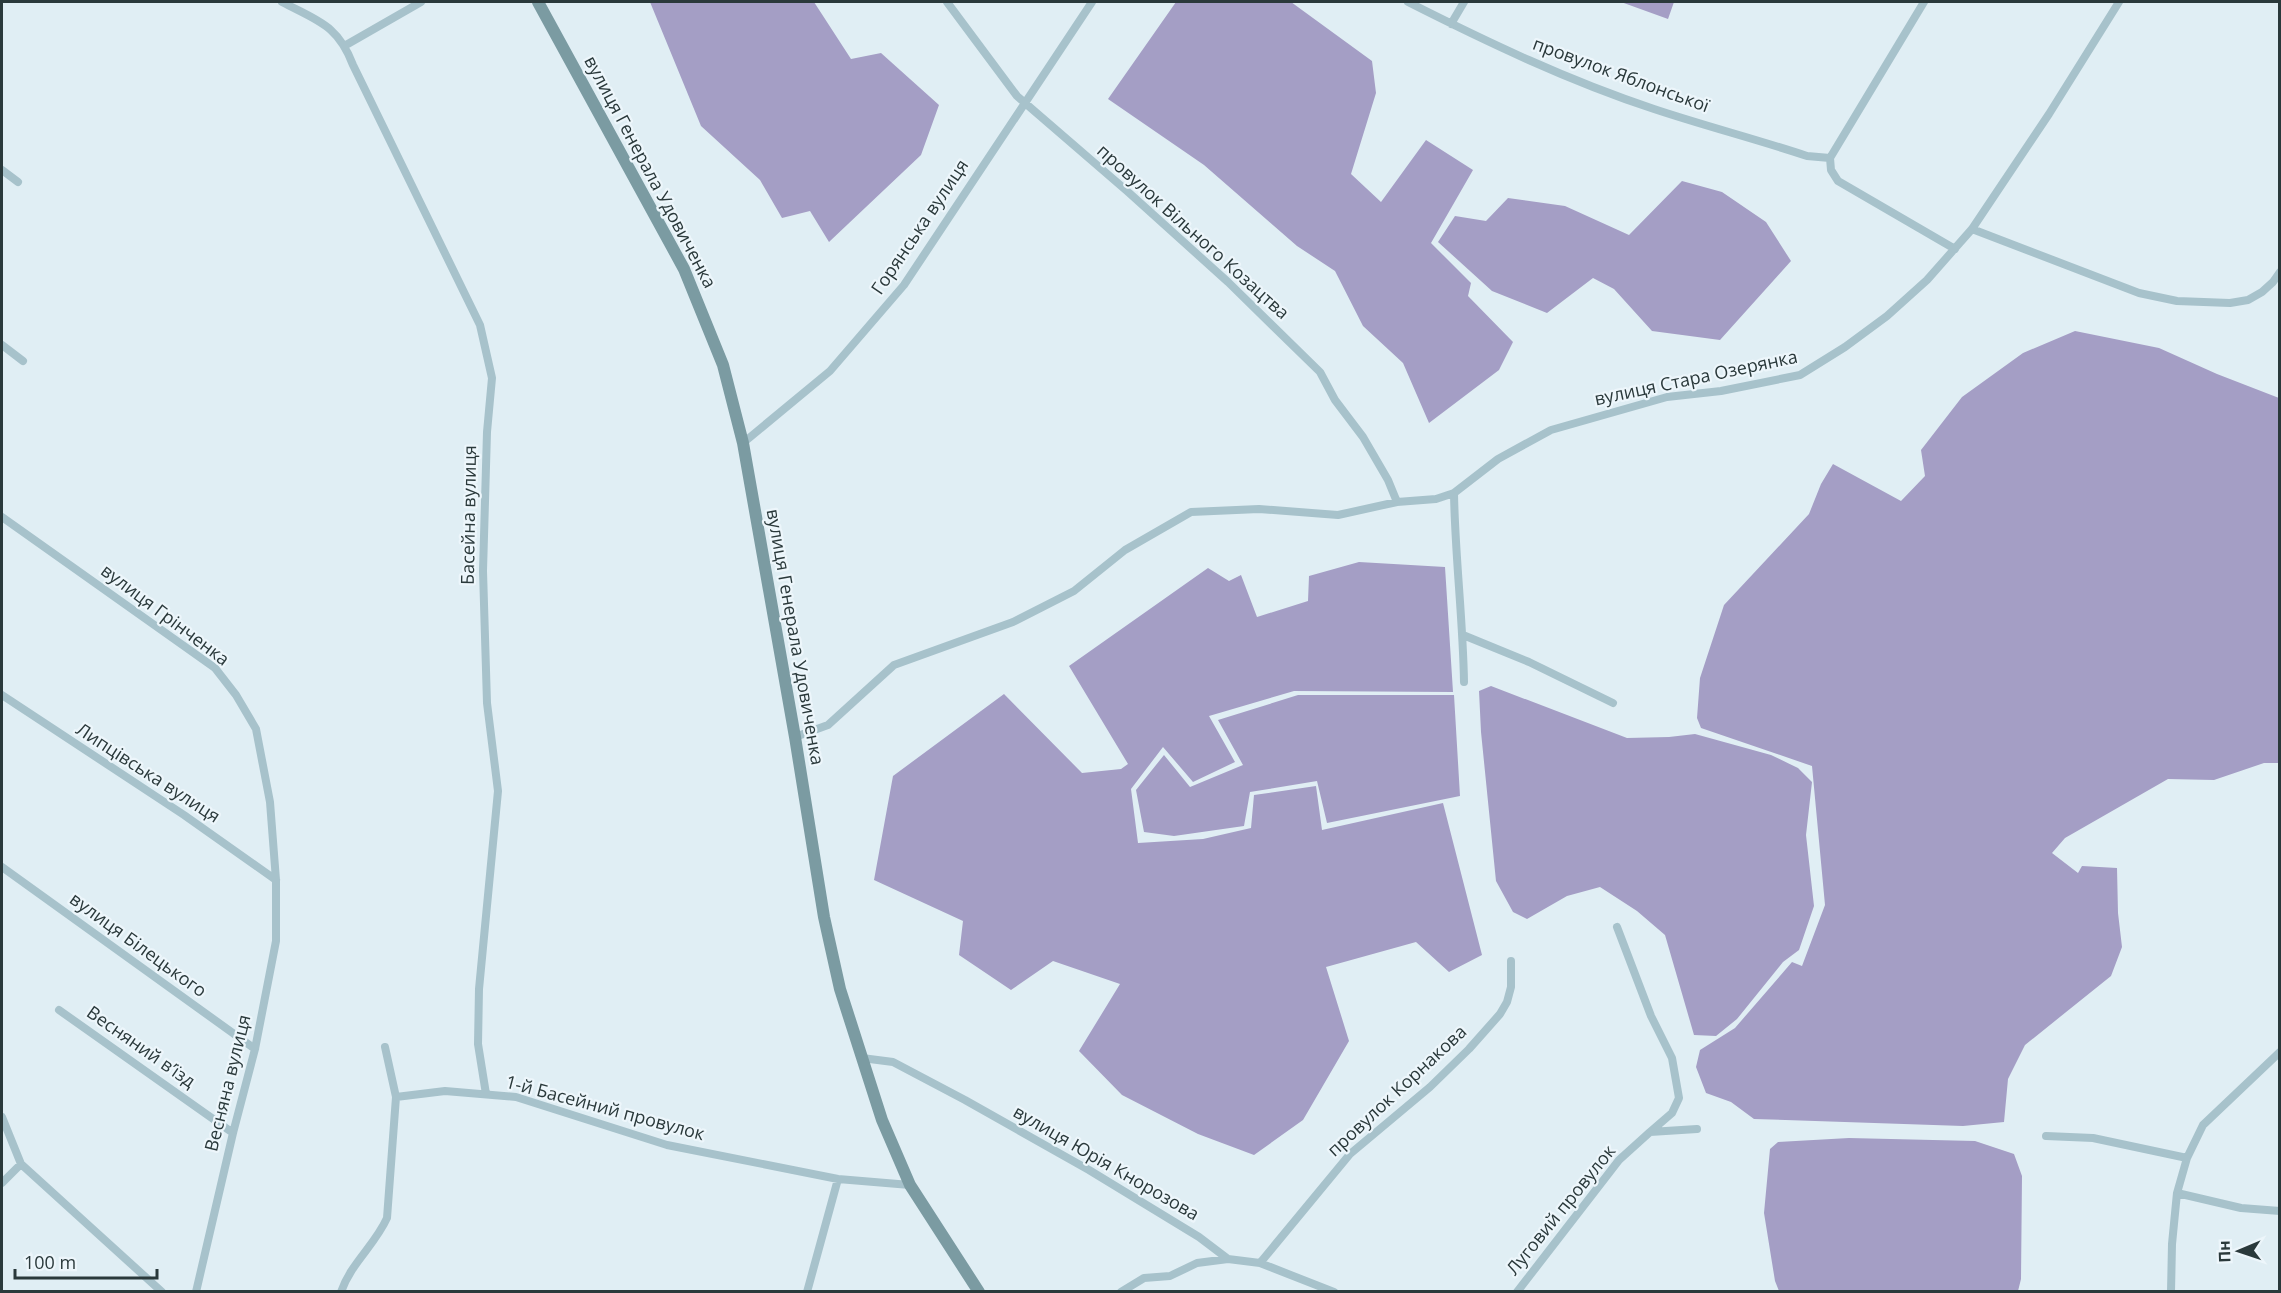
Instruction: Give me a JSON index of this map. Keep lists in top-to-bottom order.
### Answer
{
  "streets": {
    "main road": ["вулиця Генерала Удовиченка"],
    "street": [
      "провулок Яблонської",
      "Горянська вулиця",
      "провулок Вільного Козацтва",
      "вулиця Стара Озерянка",
      "Басейна вулиця",
      "вулиця Грінченка",
      "Липцівська вулиця",
      "вулиця Білецького",
      "Весняний вʼїзд",
      "Весняна вулиця",
      "провулок Корнакова",
      "1-й Басейний провулок",
      "вулиця Юрія Кнорозова",
      "Луговий провулок"
    ]
  },
  "crossings": [
    ["вулиця Генерала Удовиченка", "Горянська вулиця"],
    ["вулиця Генерала Удовиченка", "вулиця Стара Озерянка"],
    ["вулиця Генерала Удовиченка", "1-й Басейний провулок"],
    ["вулиця Генерала Удовиченка", "вулиця Юрія Кнорозова"],
    ["Горянська вулиця", "провулок Вільного Козацтва"],
    ["провулок Вільного Козацтва", "вулиця Стара Озерянка"],
    ["Басейна вулиця", "1-й Басейний провулок"],
    ["вулиця Грінченка", "Липцівська вулиця"],
    ["вулиця Грінченка", "Весняна вулиця"],
    ["Липцівська вулиця", "Весняна вулиця"],
    ["вулиця Білецького", "Весняна вулиця"],
    ["Весняний вʼїзд", "Весняна вулиця"]
  ],
  "scale_bar": "100 m",
  "north": "left"
}
